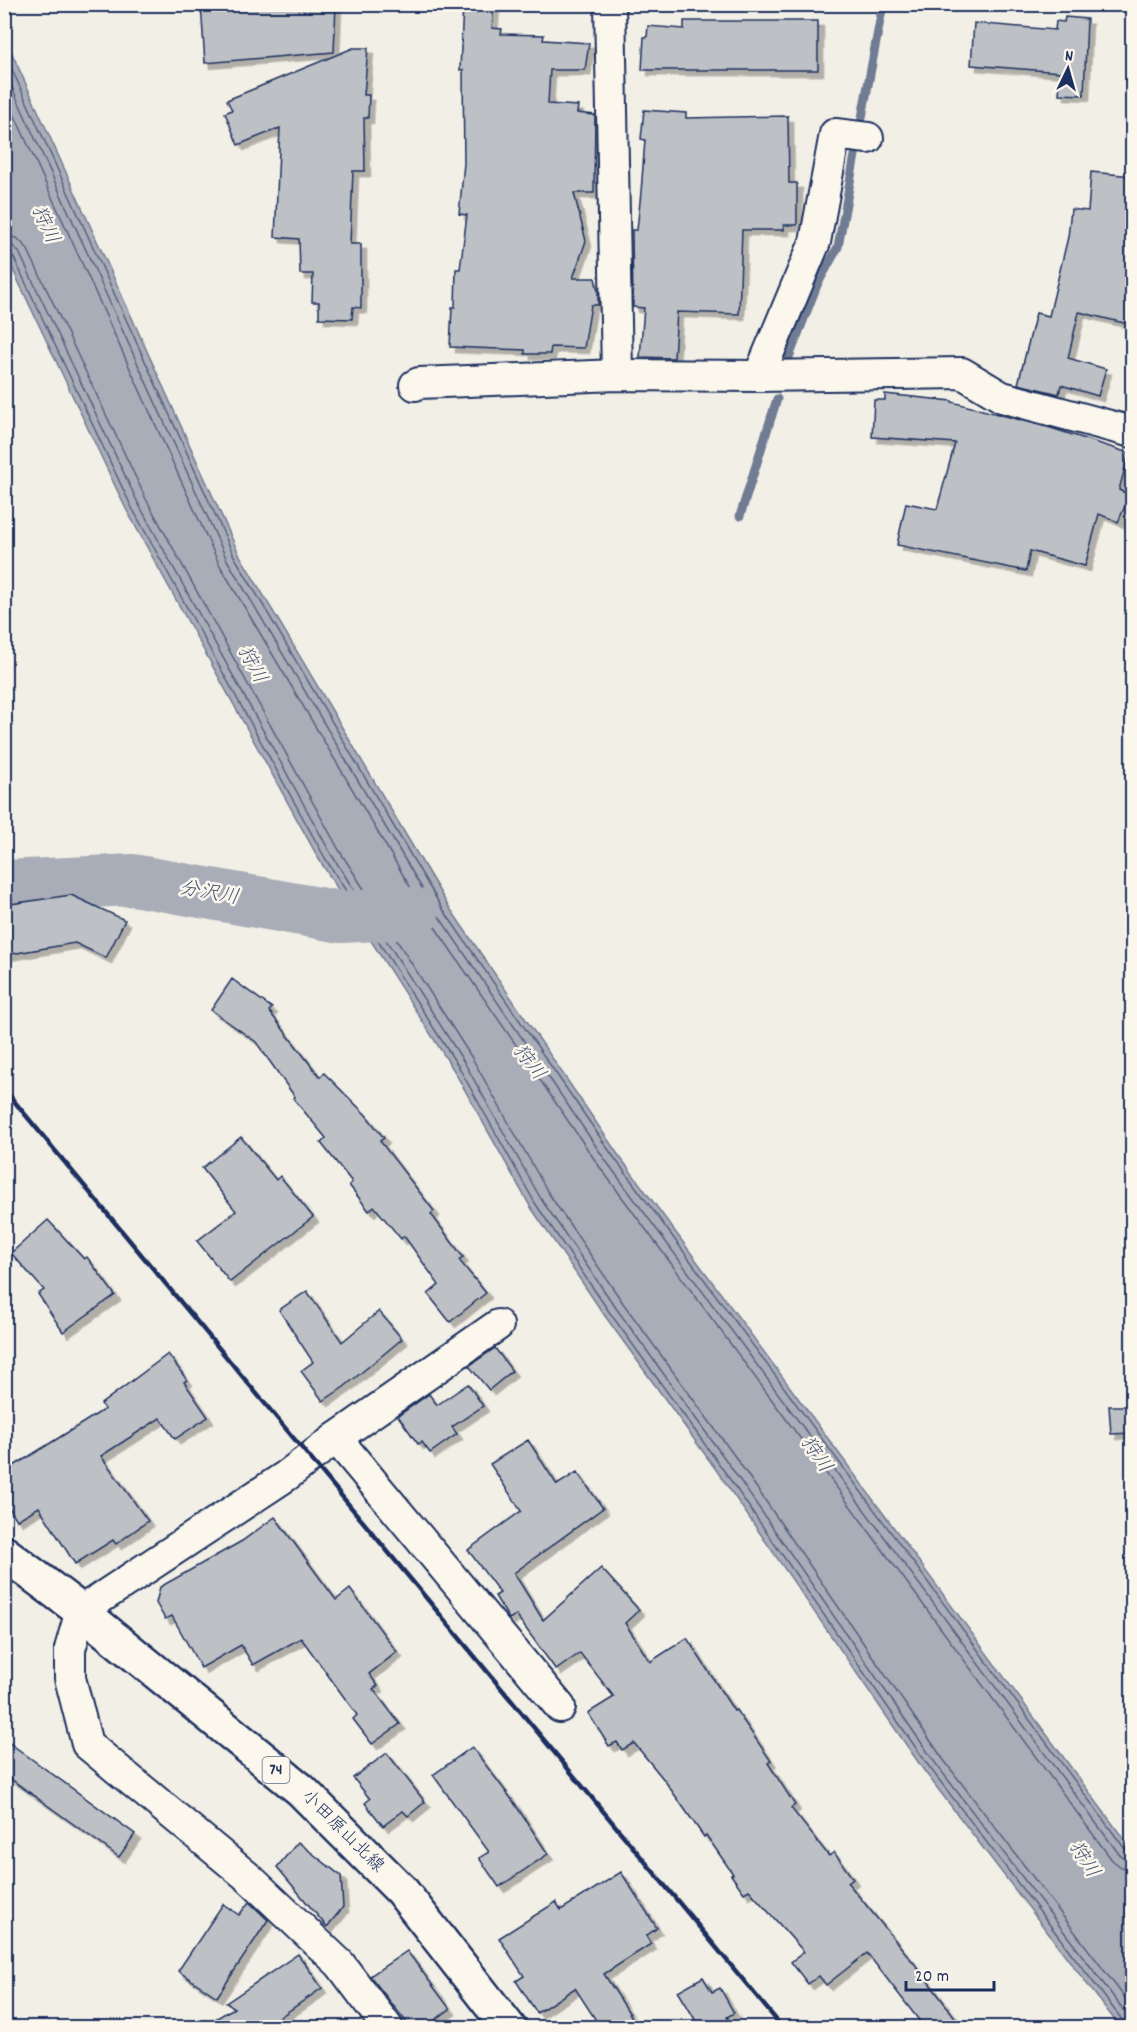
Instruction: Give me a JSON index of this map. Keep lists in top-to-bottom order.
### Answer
{
  "streets": {
    "main road": ["74", "小田原山北線"]
  },
  "water": ["狩川", "分沢川"],
  "scale_bar": "20 m",
  "north": "top"
}
